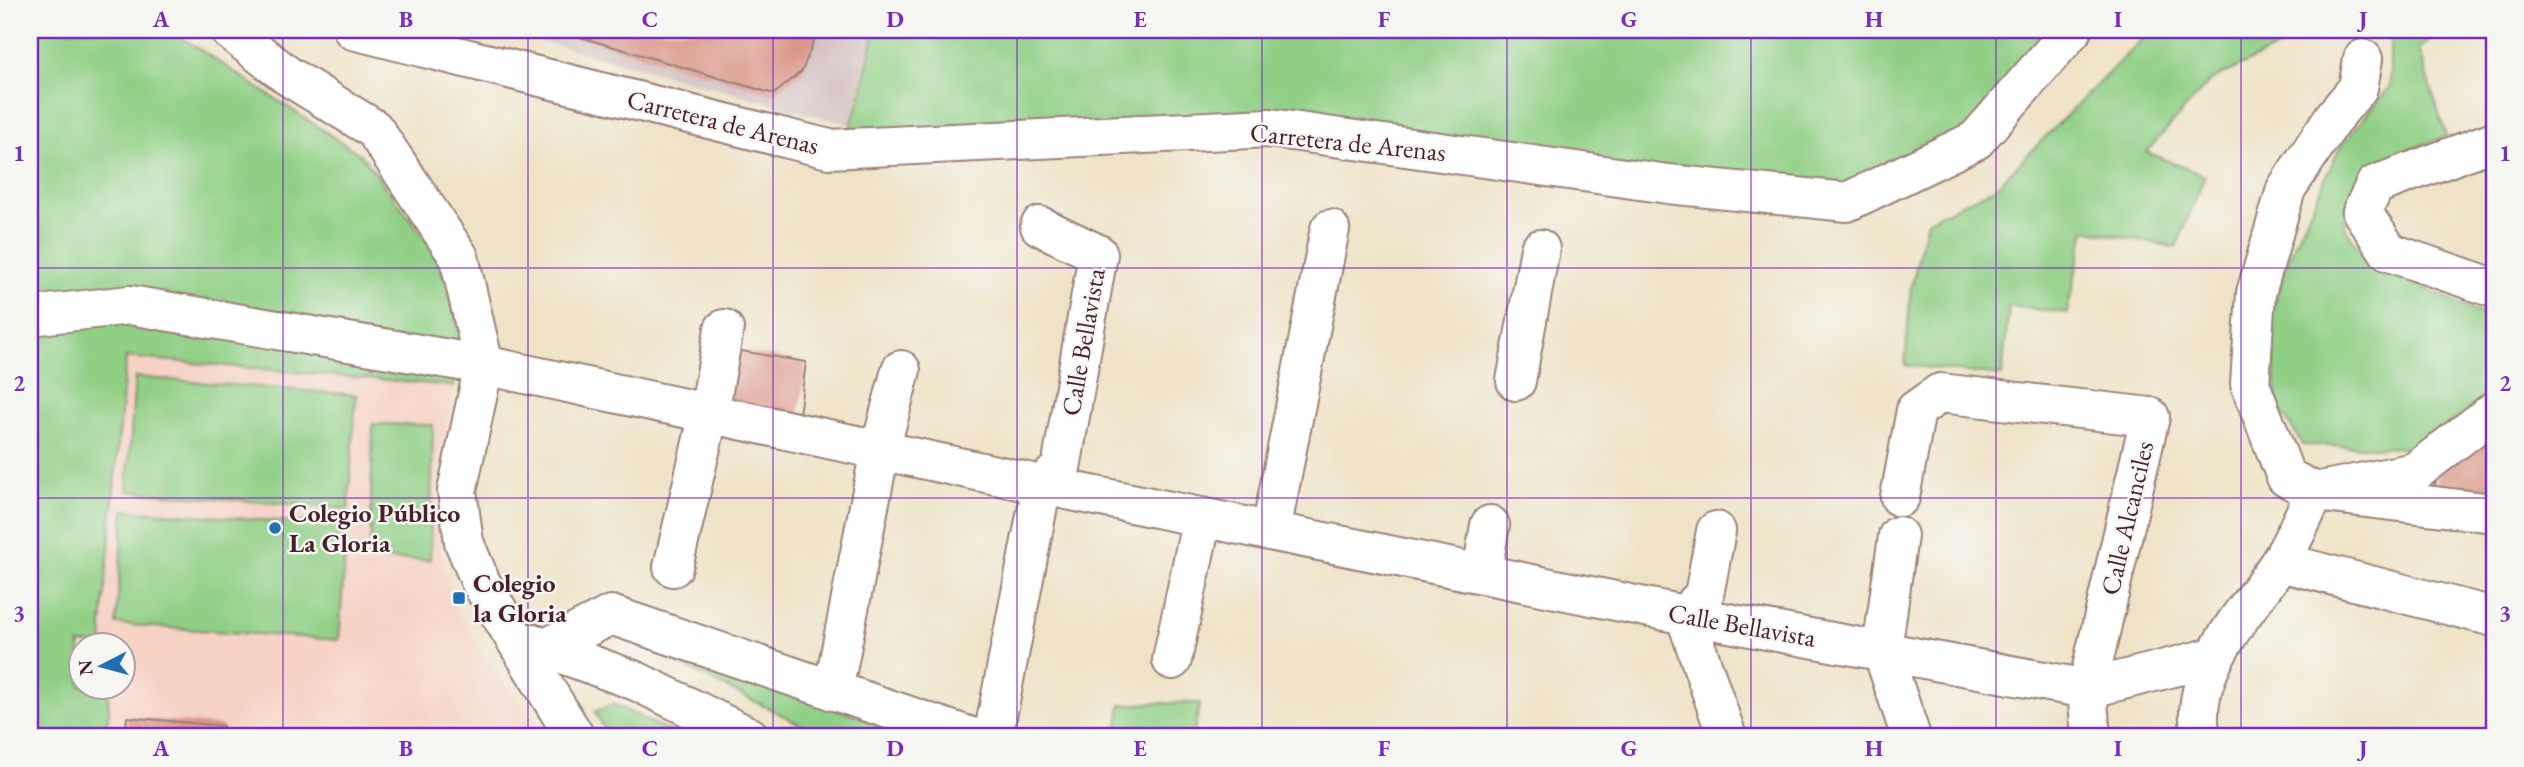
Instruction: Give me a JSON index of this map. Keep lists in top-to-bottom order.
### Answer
{
  "streets": {
    "street": ["Carretera de Arenas", "Calle Bellavista", "Calle Alcanciles"]
  },
  "crossings": [
    ["Calle Bellavista", "Calle Alcanciles"]
  ],
  "places": {
    "other": ["Colegio Público La Gloria"],
    "transit": ["Colegio la Gloria"]
  },
  "north": "left",
  "grid": {
    "columns": [
      "A",
      "B",
      "C",
      "D",
      "E",
      "F",
      "G",
      "H",
      "I",
      "J"
    ],
    "rows": ["1", "2", "3"]
  }
}
